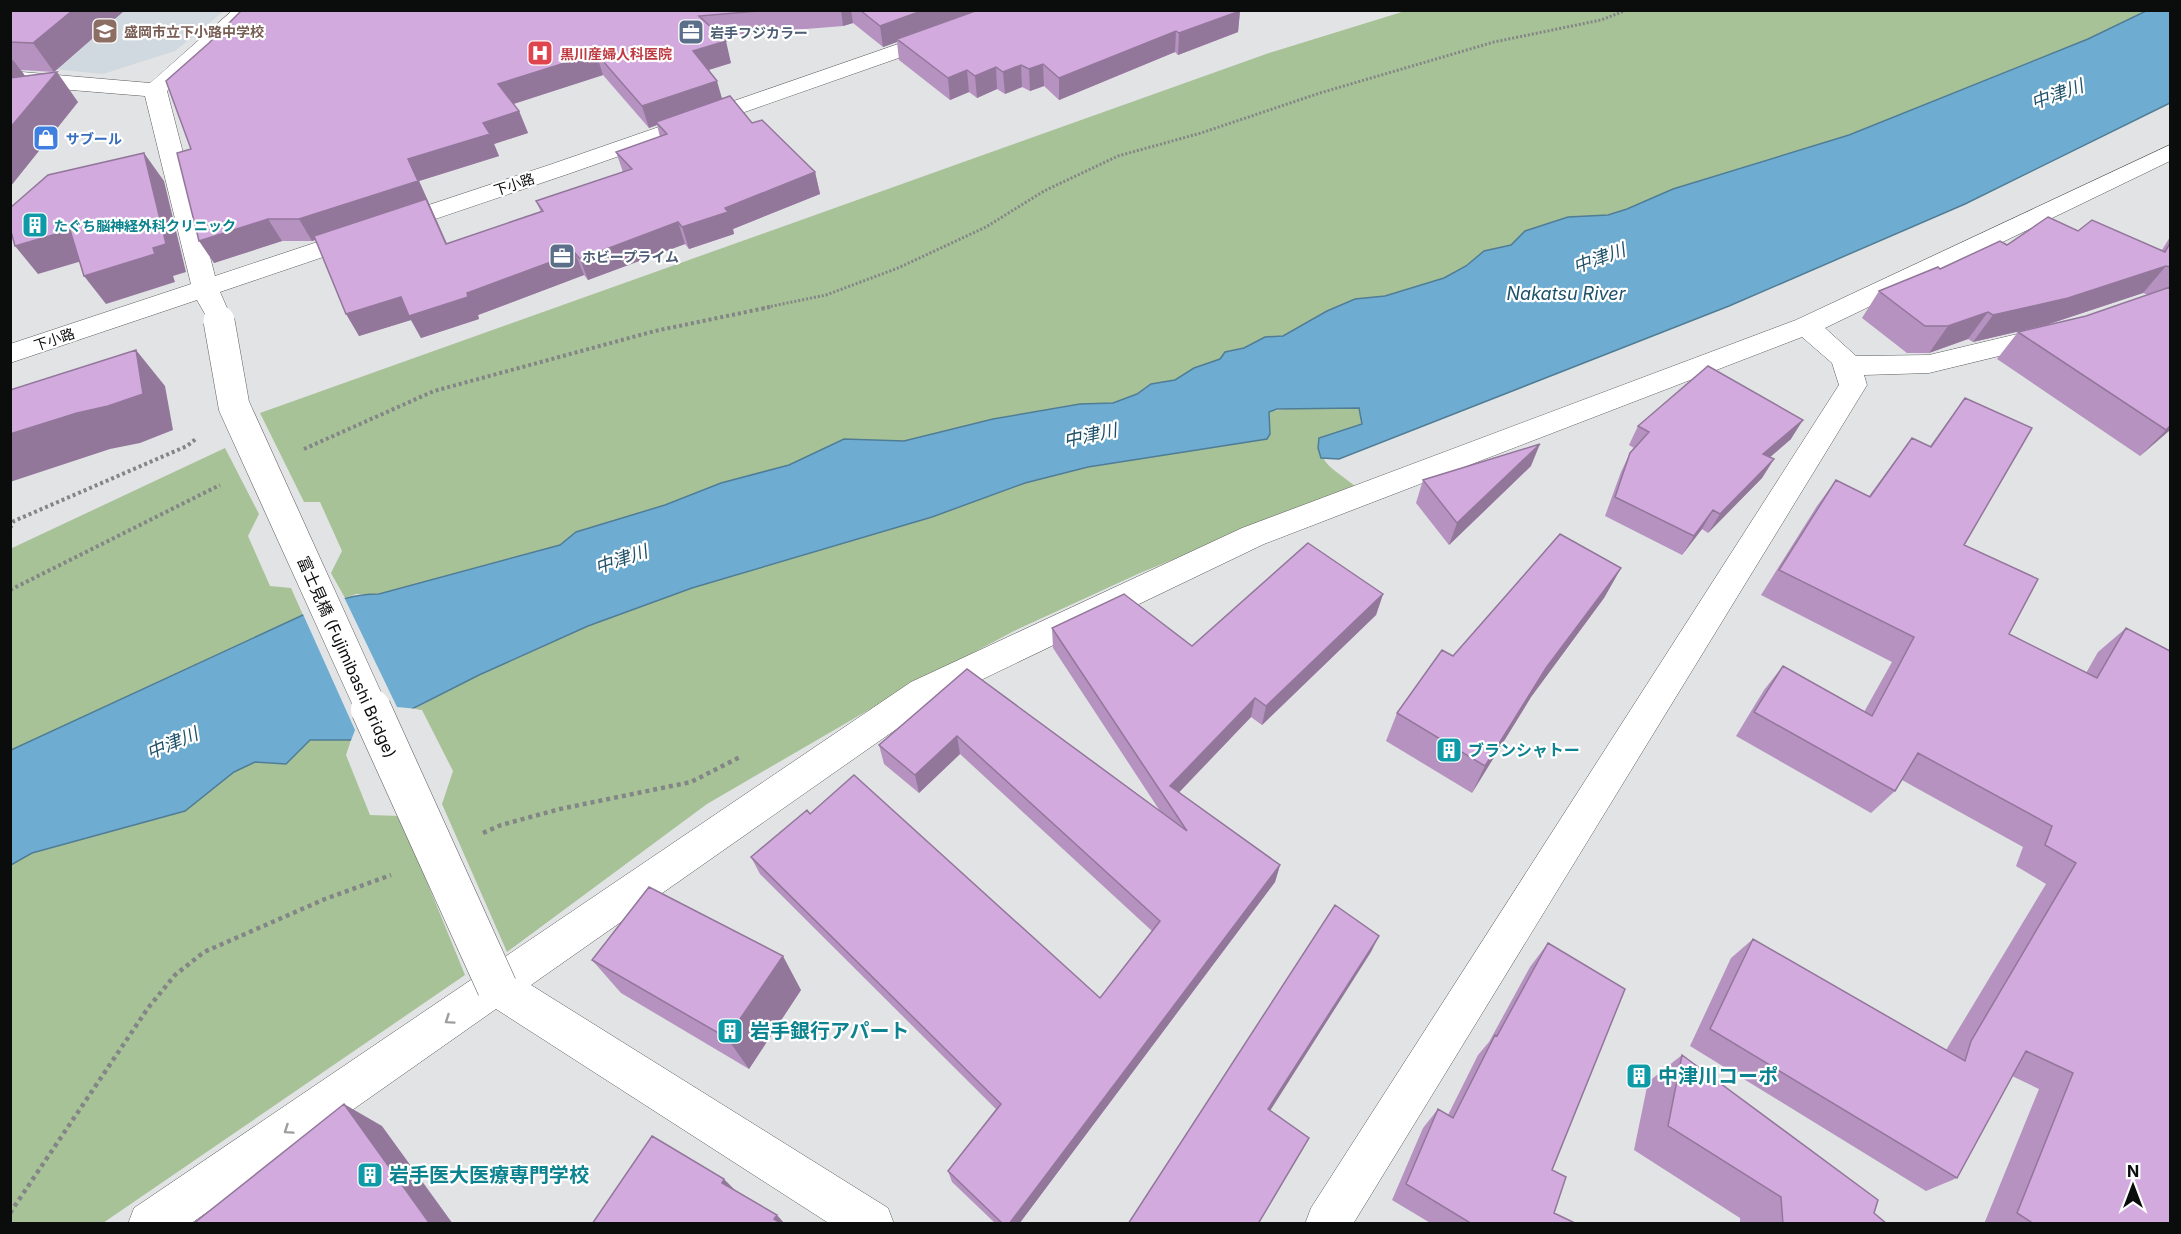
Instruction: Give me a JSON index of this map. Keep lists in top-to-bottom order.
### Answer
{
  "streets": {
    "street": ["下小路", "富士見橋 (Fujimibashi Bridge)"]
  },
  "crossings": [
    ["下小路", "富士見橋 (Fujimibashi Bridge)"]
  ],
  "water": ["中津川", "Nakatsu River"],
  "places": {
    "school or university": ["盛岡市立下小路中学校"],
    "office": ["岩手フジカラー", "ホビープライム"],
    "hospital": ["黒川産婦人科医院"],
    "shop": ["サブール"],
    "building": [
      "たぐち脳神経外科クリニック",
      "ブランシャトー",
      "岩手銀行アパート",
      "中津川コーポ",
      "岩手医大医療専門学校"
    ]
  },
  "north": "top"
}
